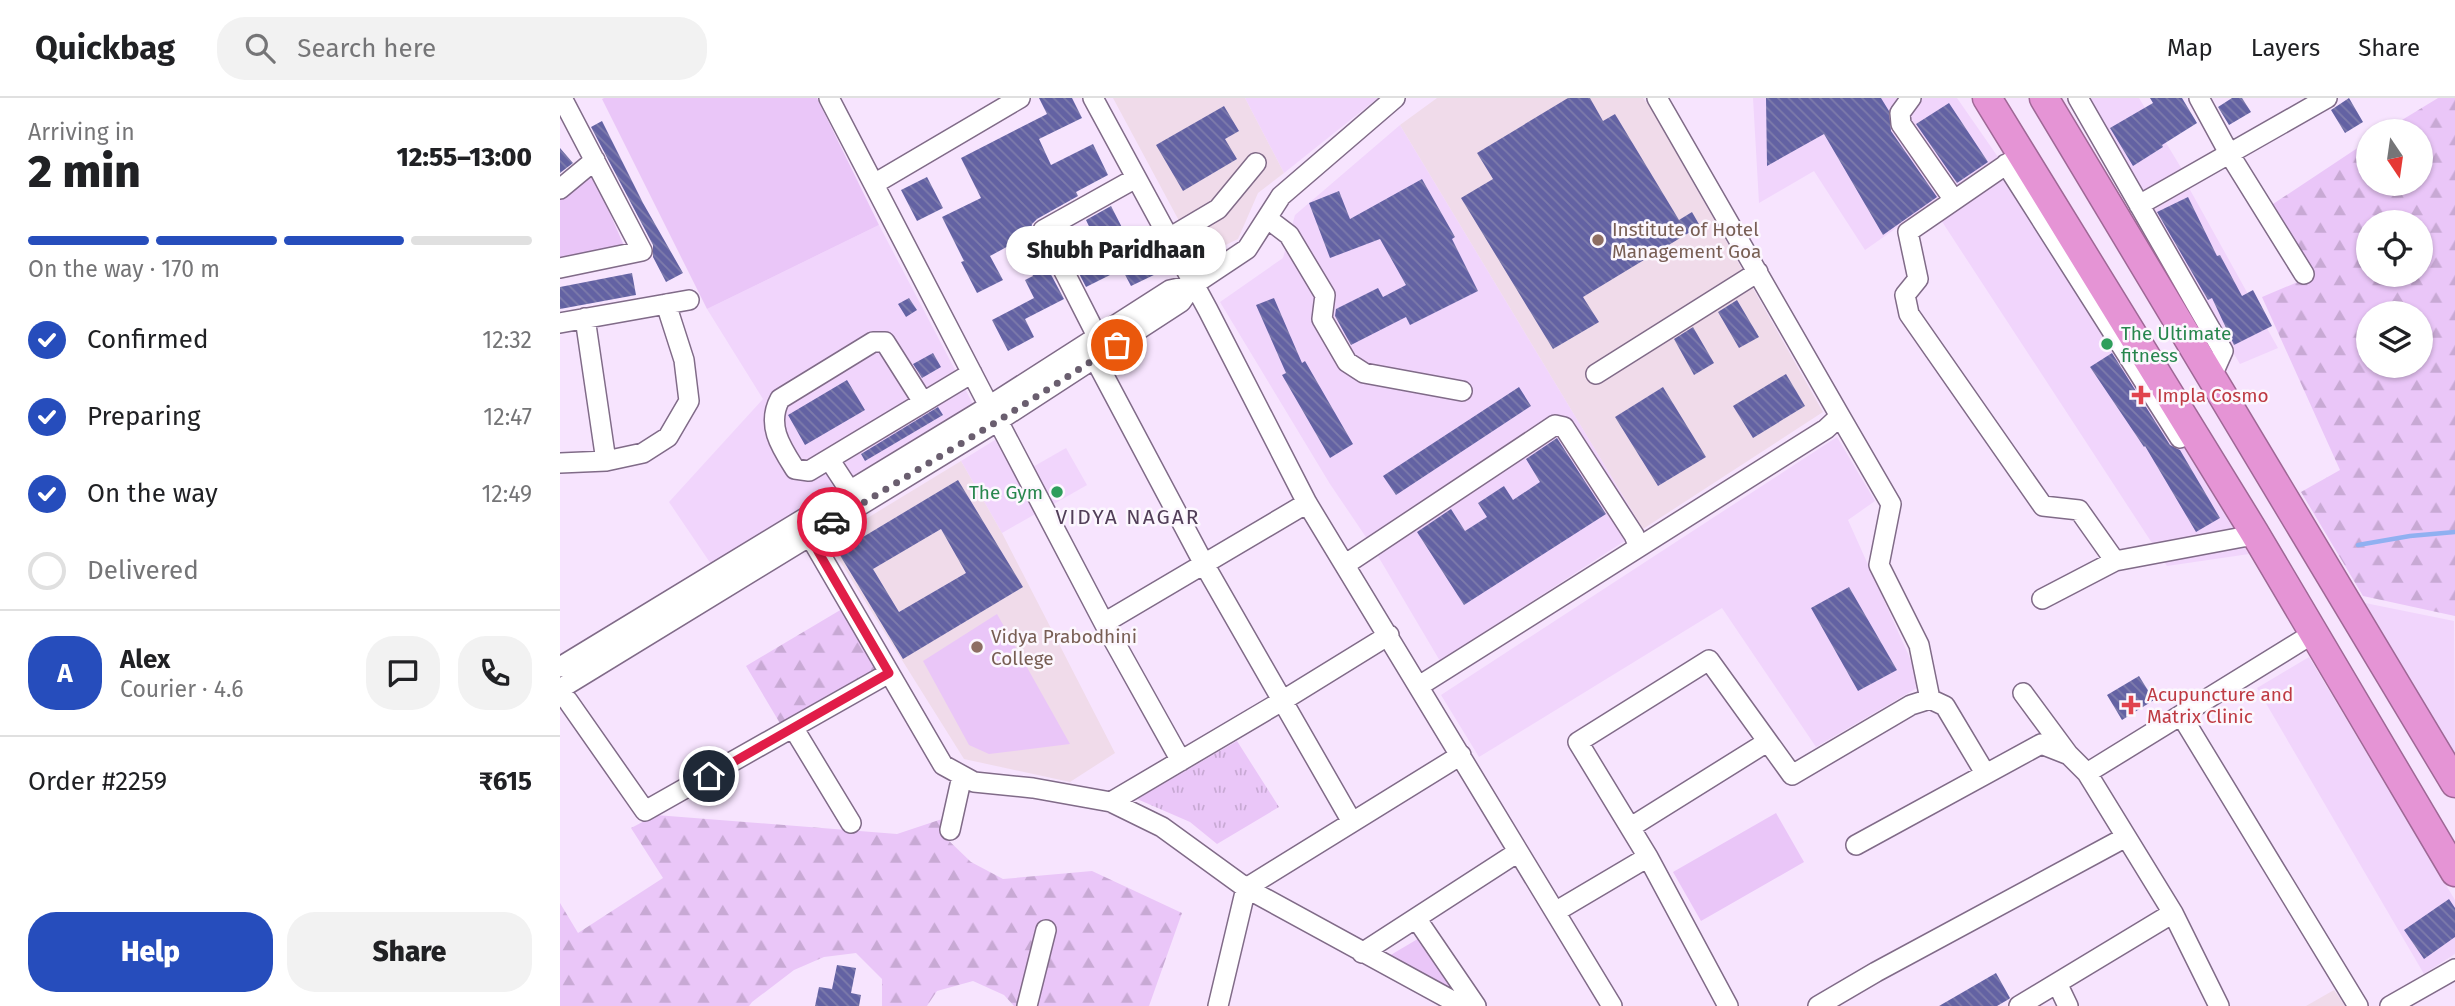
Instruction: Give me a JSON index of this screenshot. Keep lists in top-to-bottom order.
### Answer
{
  "districts": ["VIDYA NAGAR"],
  "places": {
    "other": [
      "Institute of Hotel Management Goa",
      "The Ultimate fitness",
      "Shubh Paridhaan",
      "The Gym",
      "Vidya Prabodhini College"
    ],
    "health": ["Impla Cosmo", "Acupuncture and Matrix Clinic"]
  },
  "north": "bottom",
  "page": {
    "header": "Quickbag",
    "search": "Search here",
    "nav": ["Map", "Layers", "Share"],
    "heading": ["2 min", "Arriving in", "12:55–13:00"],
    "panel": [
      "Alex",
      "Courier · 4.6",
      "Order #2259",
      "₹615"
    ],
    "bar": "On the way · 170 m",
    "bubble": "Shubh Paridhaan",
    "list": [
      ["Confirmed", "12:32"],
      ["Preparing", "12:47"],
      ["On the way", "12:49"],
      "Delivered"
    ],
    "round": "A",
    "buttons": ["Help", "Share"]
  }
}
